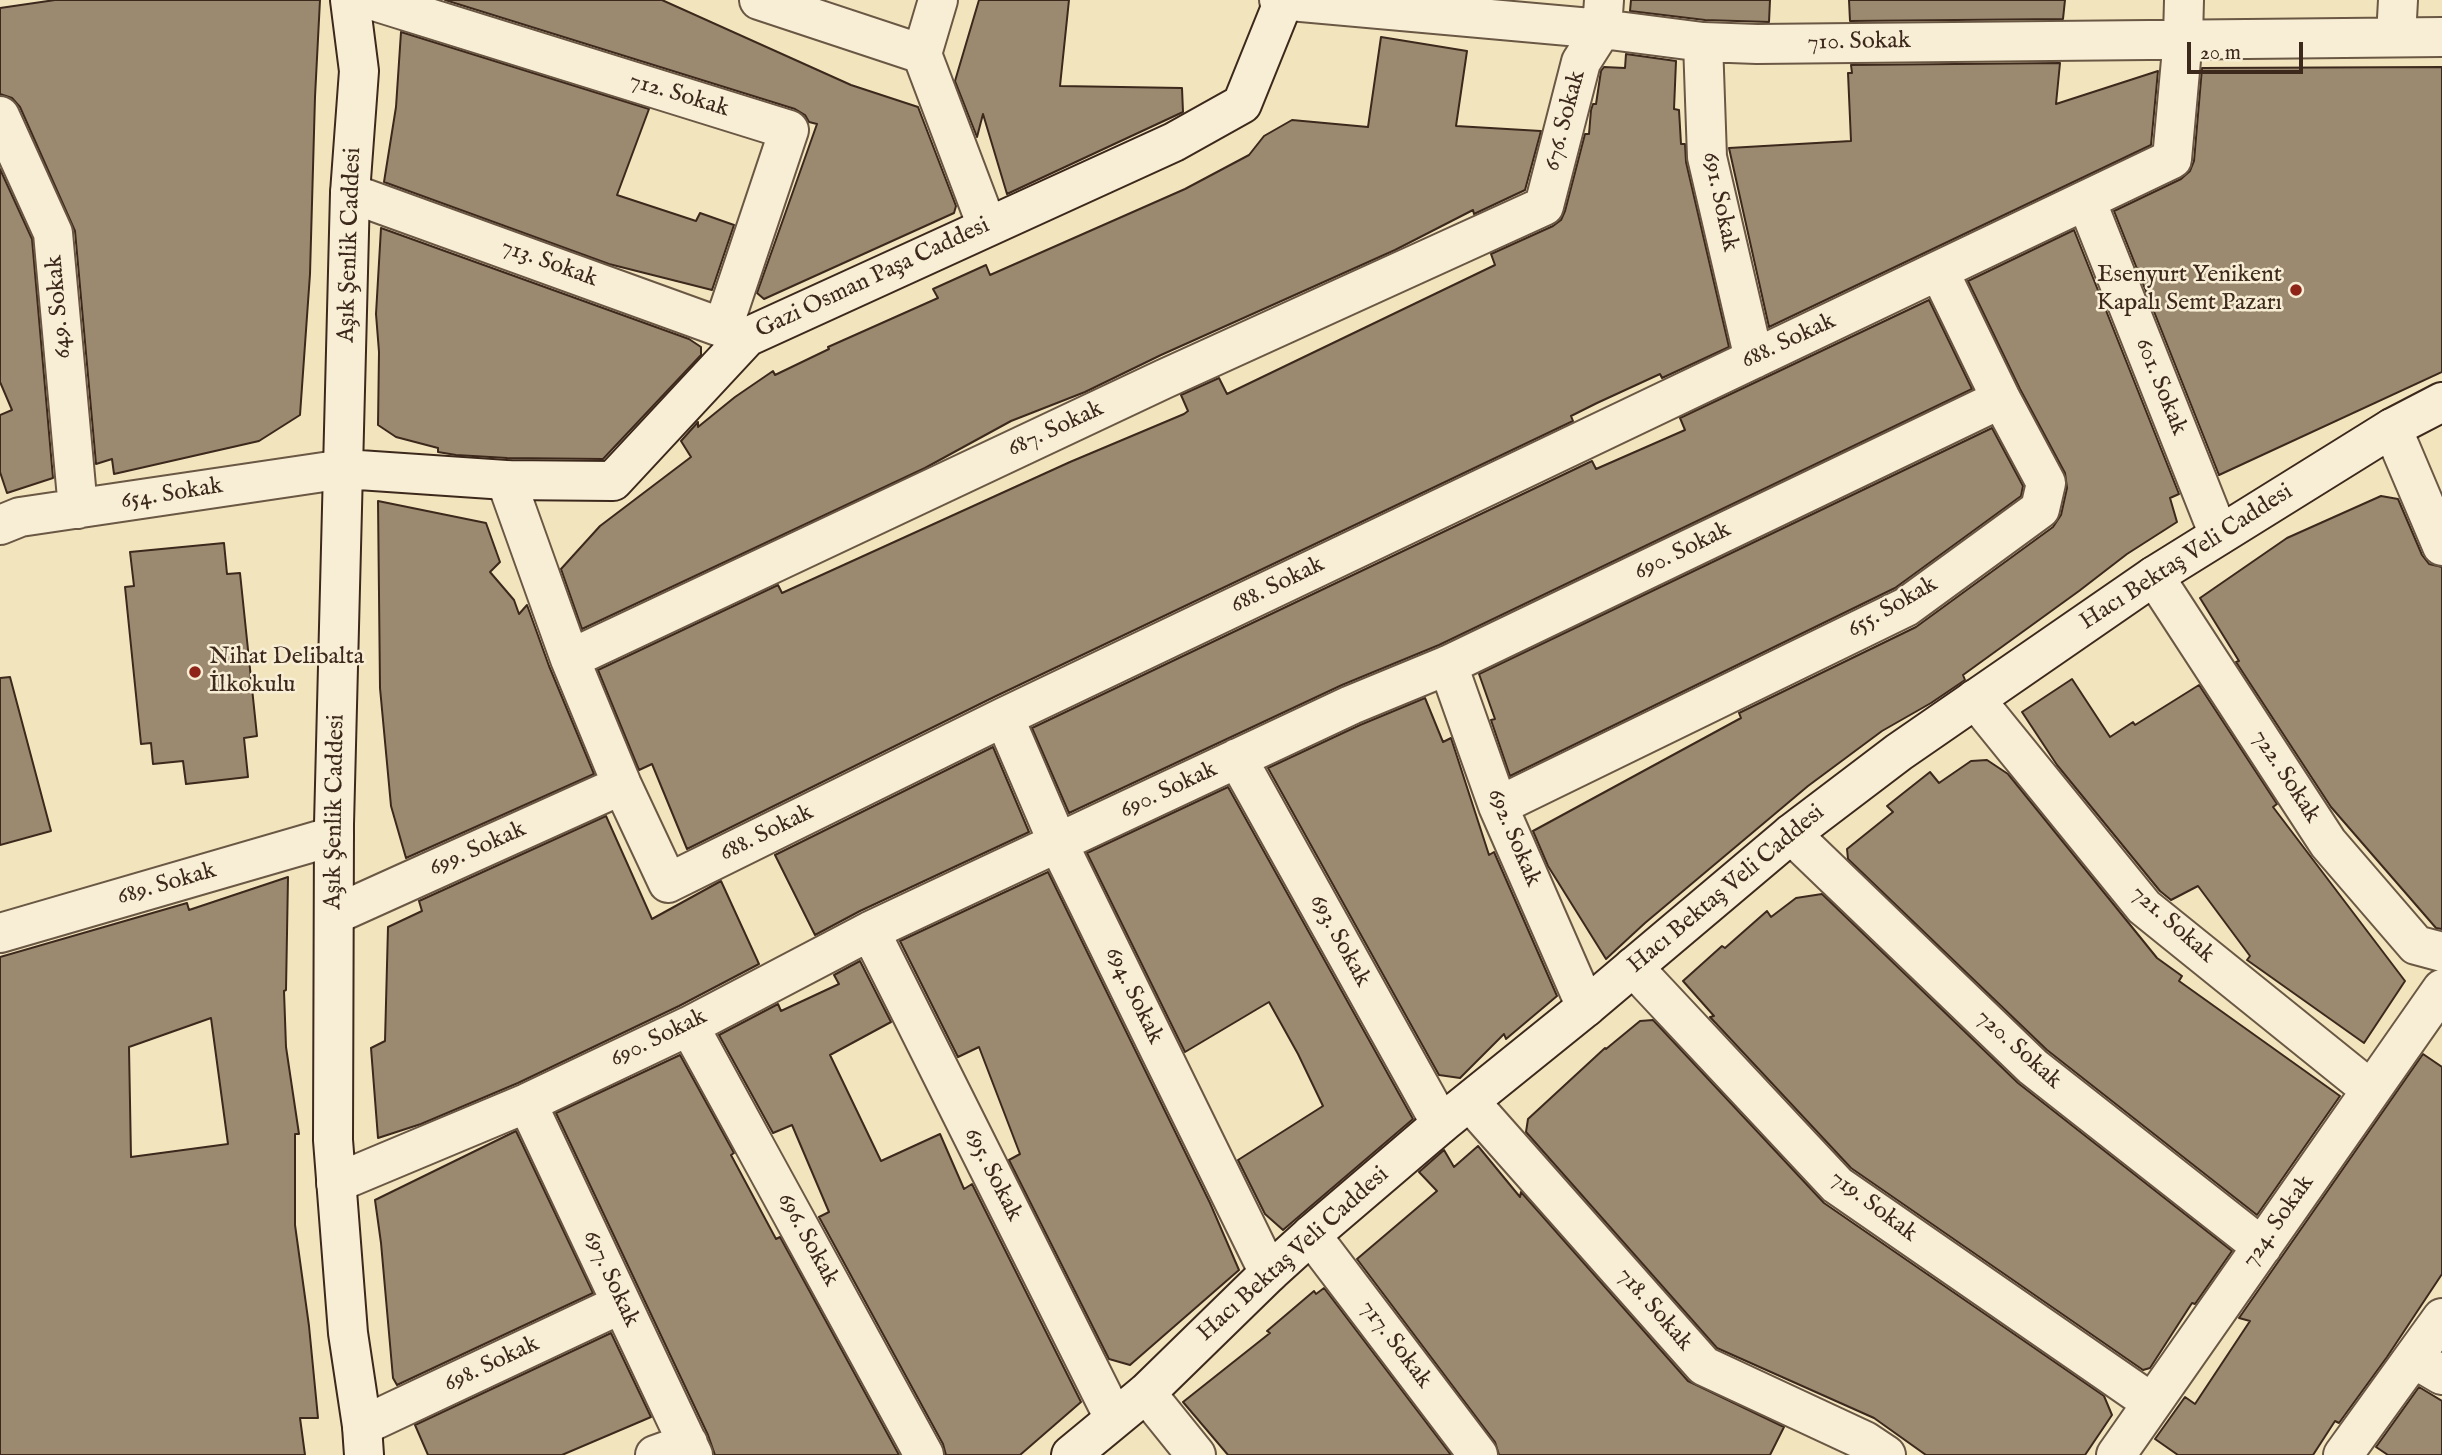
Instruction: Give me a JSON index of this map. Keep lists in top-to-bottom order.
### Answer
{
  "streets": {
    "street": [
      "710. Sokak",
      "712. Sokak",
      "676. Sokak",
      "691. Sokak",
      "Aşık Şenlik Caddesi",
      "713. Sokak",
      "Gazi Osman Paşa Caddesi",
      "649. Sokak",
      "688. Sokak",
      "601. Sokak",
      "687. Sokak",
      "654. Sokak",
      "690. Sokak",
      "Hacı Bektaş Veli Caddesi",
      "655. Sokak",
      "722. Sokak",
      "692. Sokak",
      "699. Sokak",
      "689. Sokak",
      "721. Sokak",
      "693. Sokak",
      "694. Sokak",
      "720. Sokak",
      "695. Sokak",
      "719. Sokak",
      "724. Sokak",
      "696. Sokak",
      "697. Sokak",
      "718. Sokak",
      "717. Sokak",
      "698. Sokak"
    ]
  },
  "crossings": [
    ["710. Sokak", "676. Sokak"],
    ["710. Sokak", "691. Sokak"],
    ["710. Sokak", "Gazi Osman Paşa Caddesi"],
    ["710. Sokak", "688. Sokak"],
    ["712. Sokak", "713. Sokak"],
    ["712. Sokak", "Gazi Osman Paşa Caddesi"],
    ["676. Sokak", "687. Sokak"],
    ["691. Sokak", "688. Sokak"],
    ["Aşık Şenlik Caddesi", "713. Sokak"],
    ["Aşık Şenlik Caddesi", "Gazi Osman Paşa Caddesi"],
    ["Aşık Şenlik Caddesi", "654. Sokak"],
    ["Aşık Şenlik Caddesi", "690. Sokak"],
    ["Aşık Şenlik Caddesi", "699. Sokak"],
    ["Aşık Şenlik Caddesi", "689. Sokak"],
    ["Aşık Şenlik Caddesi", "698. Sokak"],
    ["713. Sokak", "Gazi Osman Paşa Caddesi"],
    ["Gazi Osman Paşa Caddesi", "688. Sokak"],
    ["Gazi Osman Paşa Caddesi", "654. Sokak"],
    ["649. Sokak", "654. Sokak"],
    ["688. Sokak", "601. Sokak"],
    ["688. Sokak", "687. Sokak"],
    ["688. Sokak", "655. Sokak"],
    ["688. Sokak", "699. Sokak"],
    ["688. Sokak", "694. Sokak"],
    ["601. Sokak", "Hacı Bektaş Veli Caddesi"],
    ["690. Sokak", "655. Sokak"],
    ["690. Sokak", "692. Sokak"],
    ["690. Sokak", "693. Sokak"],
    ["690. Sokak", "694. Sokak"],
    ["690. Sokak", "695. Sokak"],
    ["690. Sokak", "696. Sokak"],
    ["690. Sokak", "697. Sokak"],
    ["Hacı Bektaş Veli Caddesi", "722. Sokak"],
    ["Hacı Bektaş Veli Caddesi", "692. Sokak"],
    ["Hacı Bektaş Veli Caddesi", "721. Sokak"],
    ["Hacı Bektaş Veli Caddesi", "693. Sokak"],
    ["Hacı Bektaş Veli Caddesi", "694. Sokak"],
    ["Hacı Bektaş Veli Caddesi", "720. Sokak"],
    ["Hacı Bektaş Veli Caddesi", "695. Sokak"],
    ["Hacı Bektaş Veli Caddesi", "719. Sokak"],
    ["Hacı Bektaş Veli Caddesi", "718. Sokak"],
    ["Hacı Bektaş Veli Caddesi", "717. Sokak"],
    ["655. Sokak", "692. Sokak"],
    ["721. Sokak", "724. Sokak"],
    ["693. Sokak", "718. Sokak"],
    ["720. Sokak", "724. Sokak"],
    ["719. Sokak", "724. Sokak"],
    ["697. Sokak", "698. Sokak"]
  ],
  "places": ["Esenyurt Yenikent Kapalı Semt Pazarı", "Nihat Delibalta İlkokulu"],
  "scale_bar": "20 m"
}
